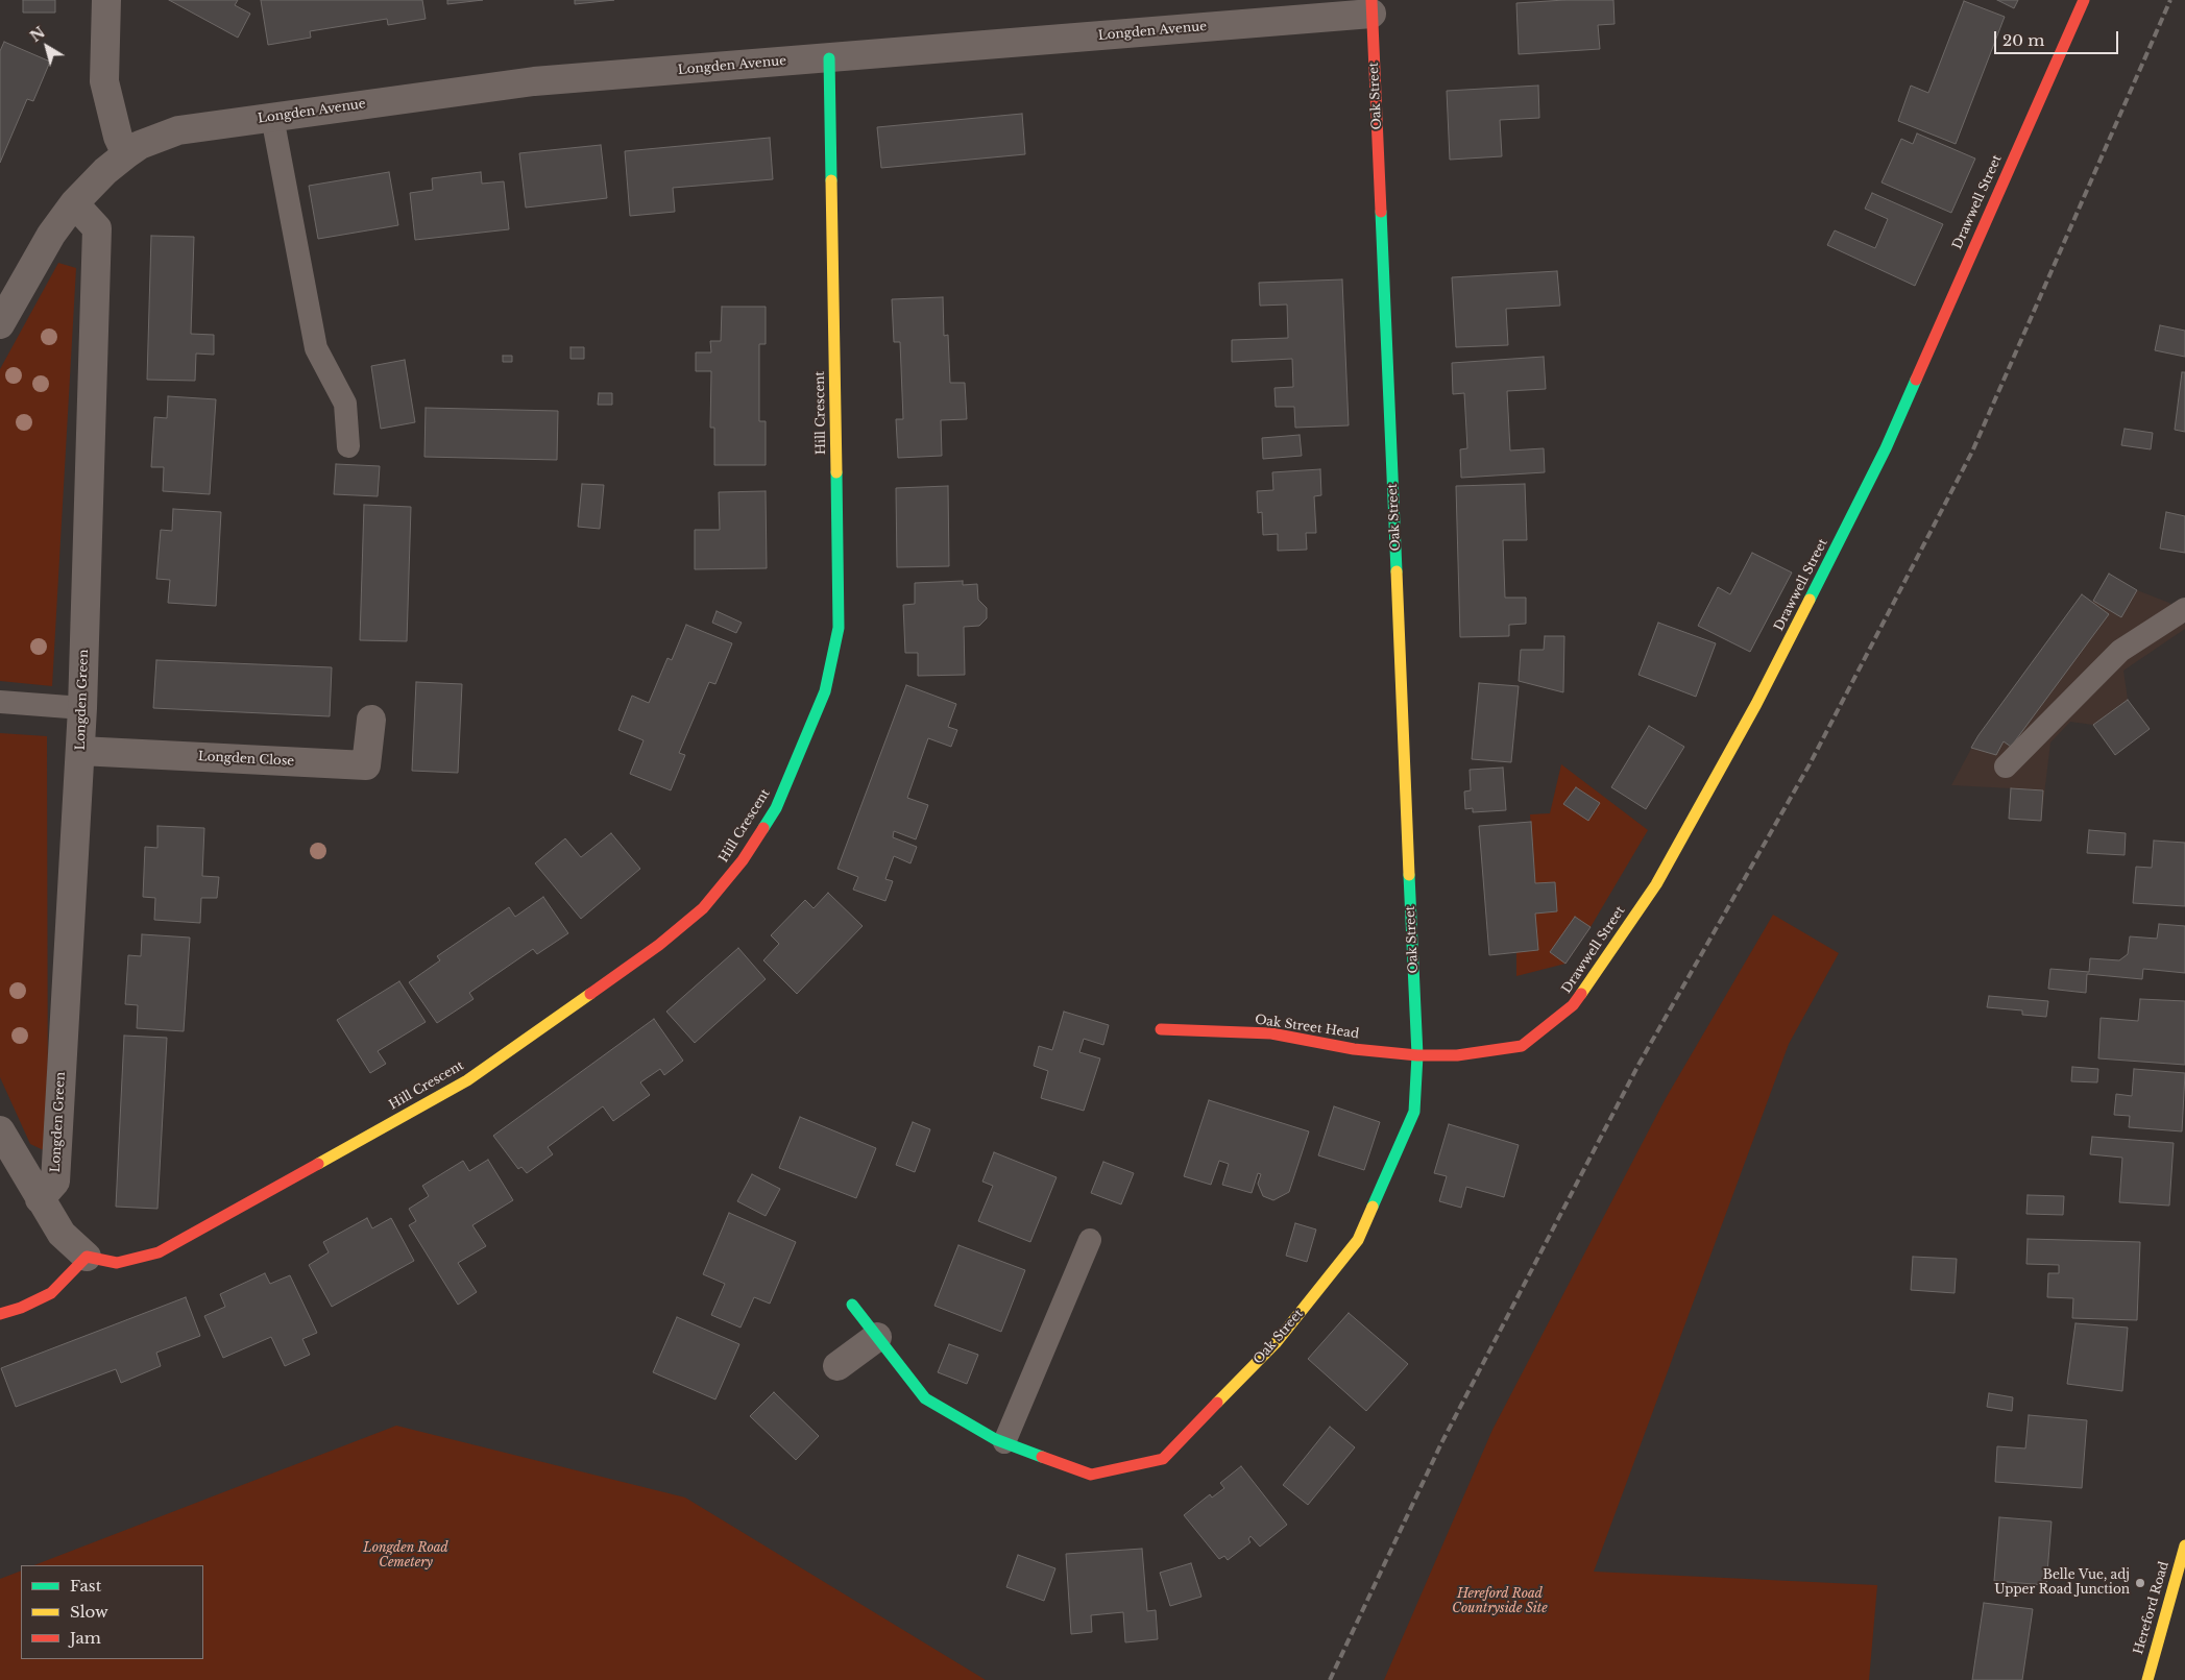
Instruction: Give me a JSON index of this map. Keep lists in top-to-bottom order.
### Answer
{
  "streets": {
    "street": [
      "Longden Avenue",
      "Oak Street",
      "Drawwell Street",
      "Hill Crescent",
      "Longden Green",
      "Longden Close",
      "Oak Street Head",
      "Hereford Road"
    ]
  },
  "crossings": [
    ["Longden Avenue", "Oak Street"],
    ["Longden Avenue", "Hill Crescent"],
    ["Oak Street", "Drawwell Street"],
    ["Oak Street", "Oak Street Head"],
    ["Drawwell Street", "Oak Street Head"],
    ["Longden Green", "Longden Close"]
  ],
  "parks": ["Longden Road Cemetery", "Hereford Road Countryside Site"],
  "places": ["Belle Vue, adj Upper Road Junction"],
  "legend": ["Fast", "Slow", "Jam"],
  "scale_bar": "20 m",
  "north": "top left"
}
